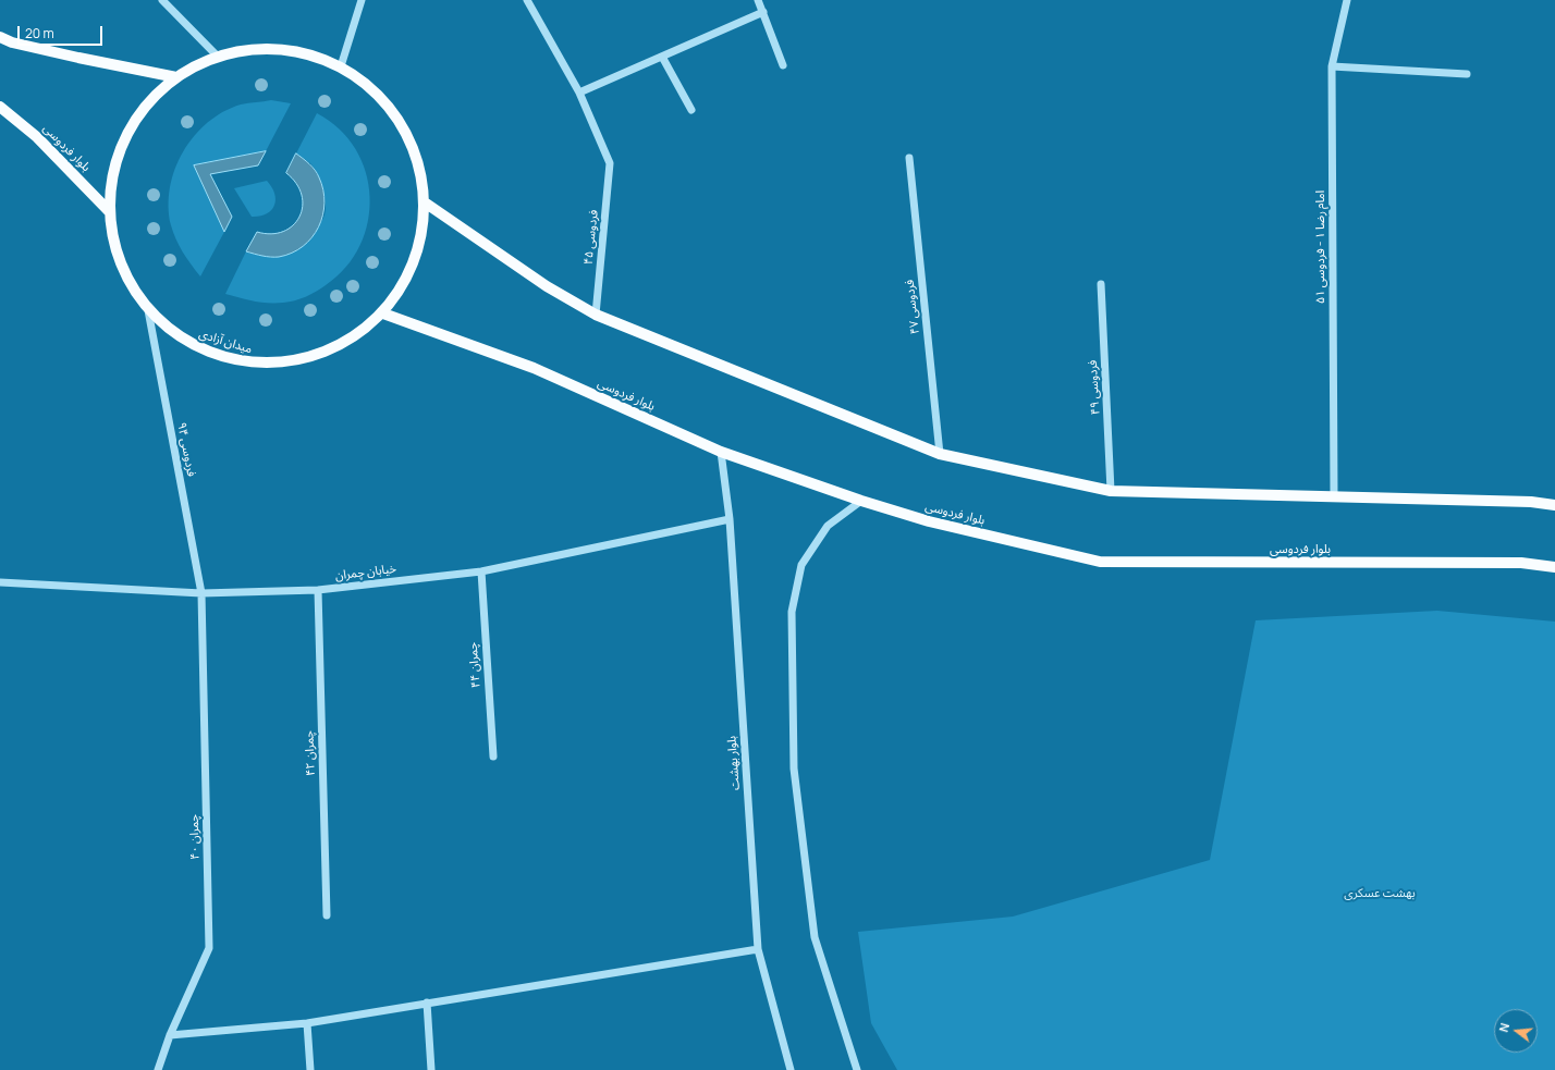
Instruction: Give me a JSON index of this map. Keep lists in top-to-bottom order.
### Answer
{
  "streets": {
    "main road": ["بلوار فردوسی", "میدان آزادی"],
    "street": [
      "فردوسی ۴۵",
      "امام رضا ۱ - فردوسی ۵۱",
      "فردوسی ۴۷",
      "فردوسی ۴۹",
      "فردوسی ۹۴",
      "خیابان چمران",
      "چمران ۴۴",
      "چمران ۴۲",
      "بلوار بهشت",
      "چمران ۴۰"
    ]
  },
  "crossings": [
    ["بلوار فردوسی", "میدان آزادی"],
    ["بلوار فردوسی", "بلوار بهشت"],
    ["میدان آزادی", "فردوسی ۹۴"],
    ["فردوسی ۹۴", "خیابان چمران"],
    ["فردوسی ۹۴", "چمران ۴۰"],
    ["خیابان چمران", "چمران ۴۴"],
    ["خیابان چمران", "چمران ۴۲"],
    ["خیابان چمران", "بلوار بهشت"],
    ["خیابان چمران", "چمران ۴۰"]
  ],
  "parks": ["بهشت عسکری"],
  "scale_bar": "20 m",
  "north": "left"
}
